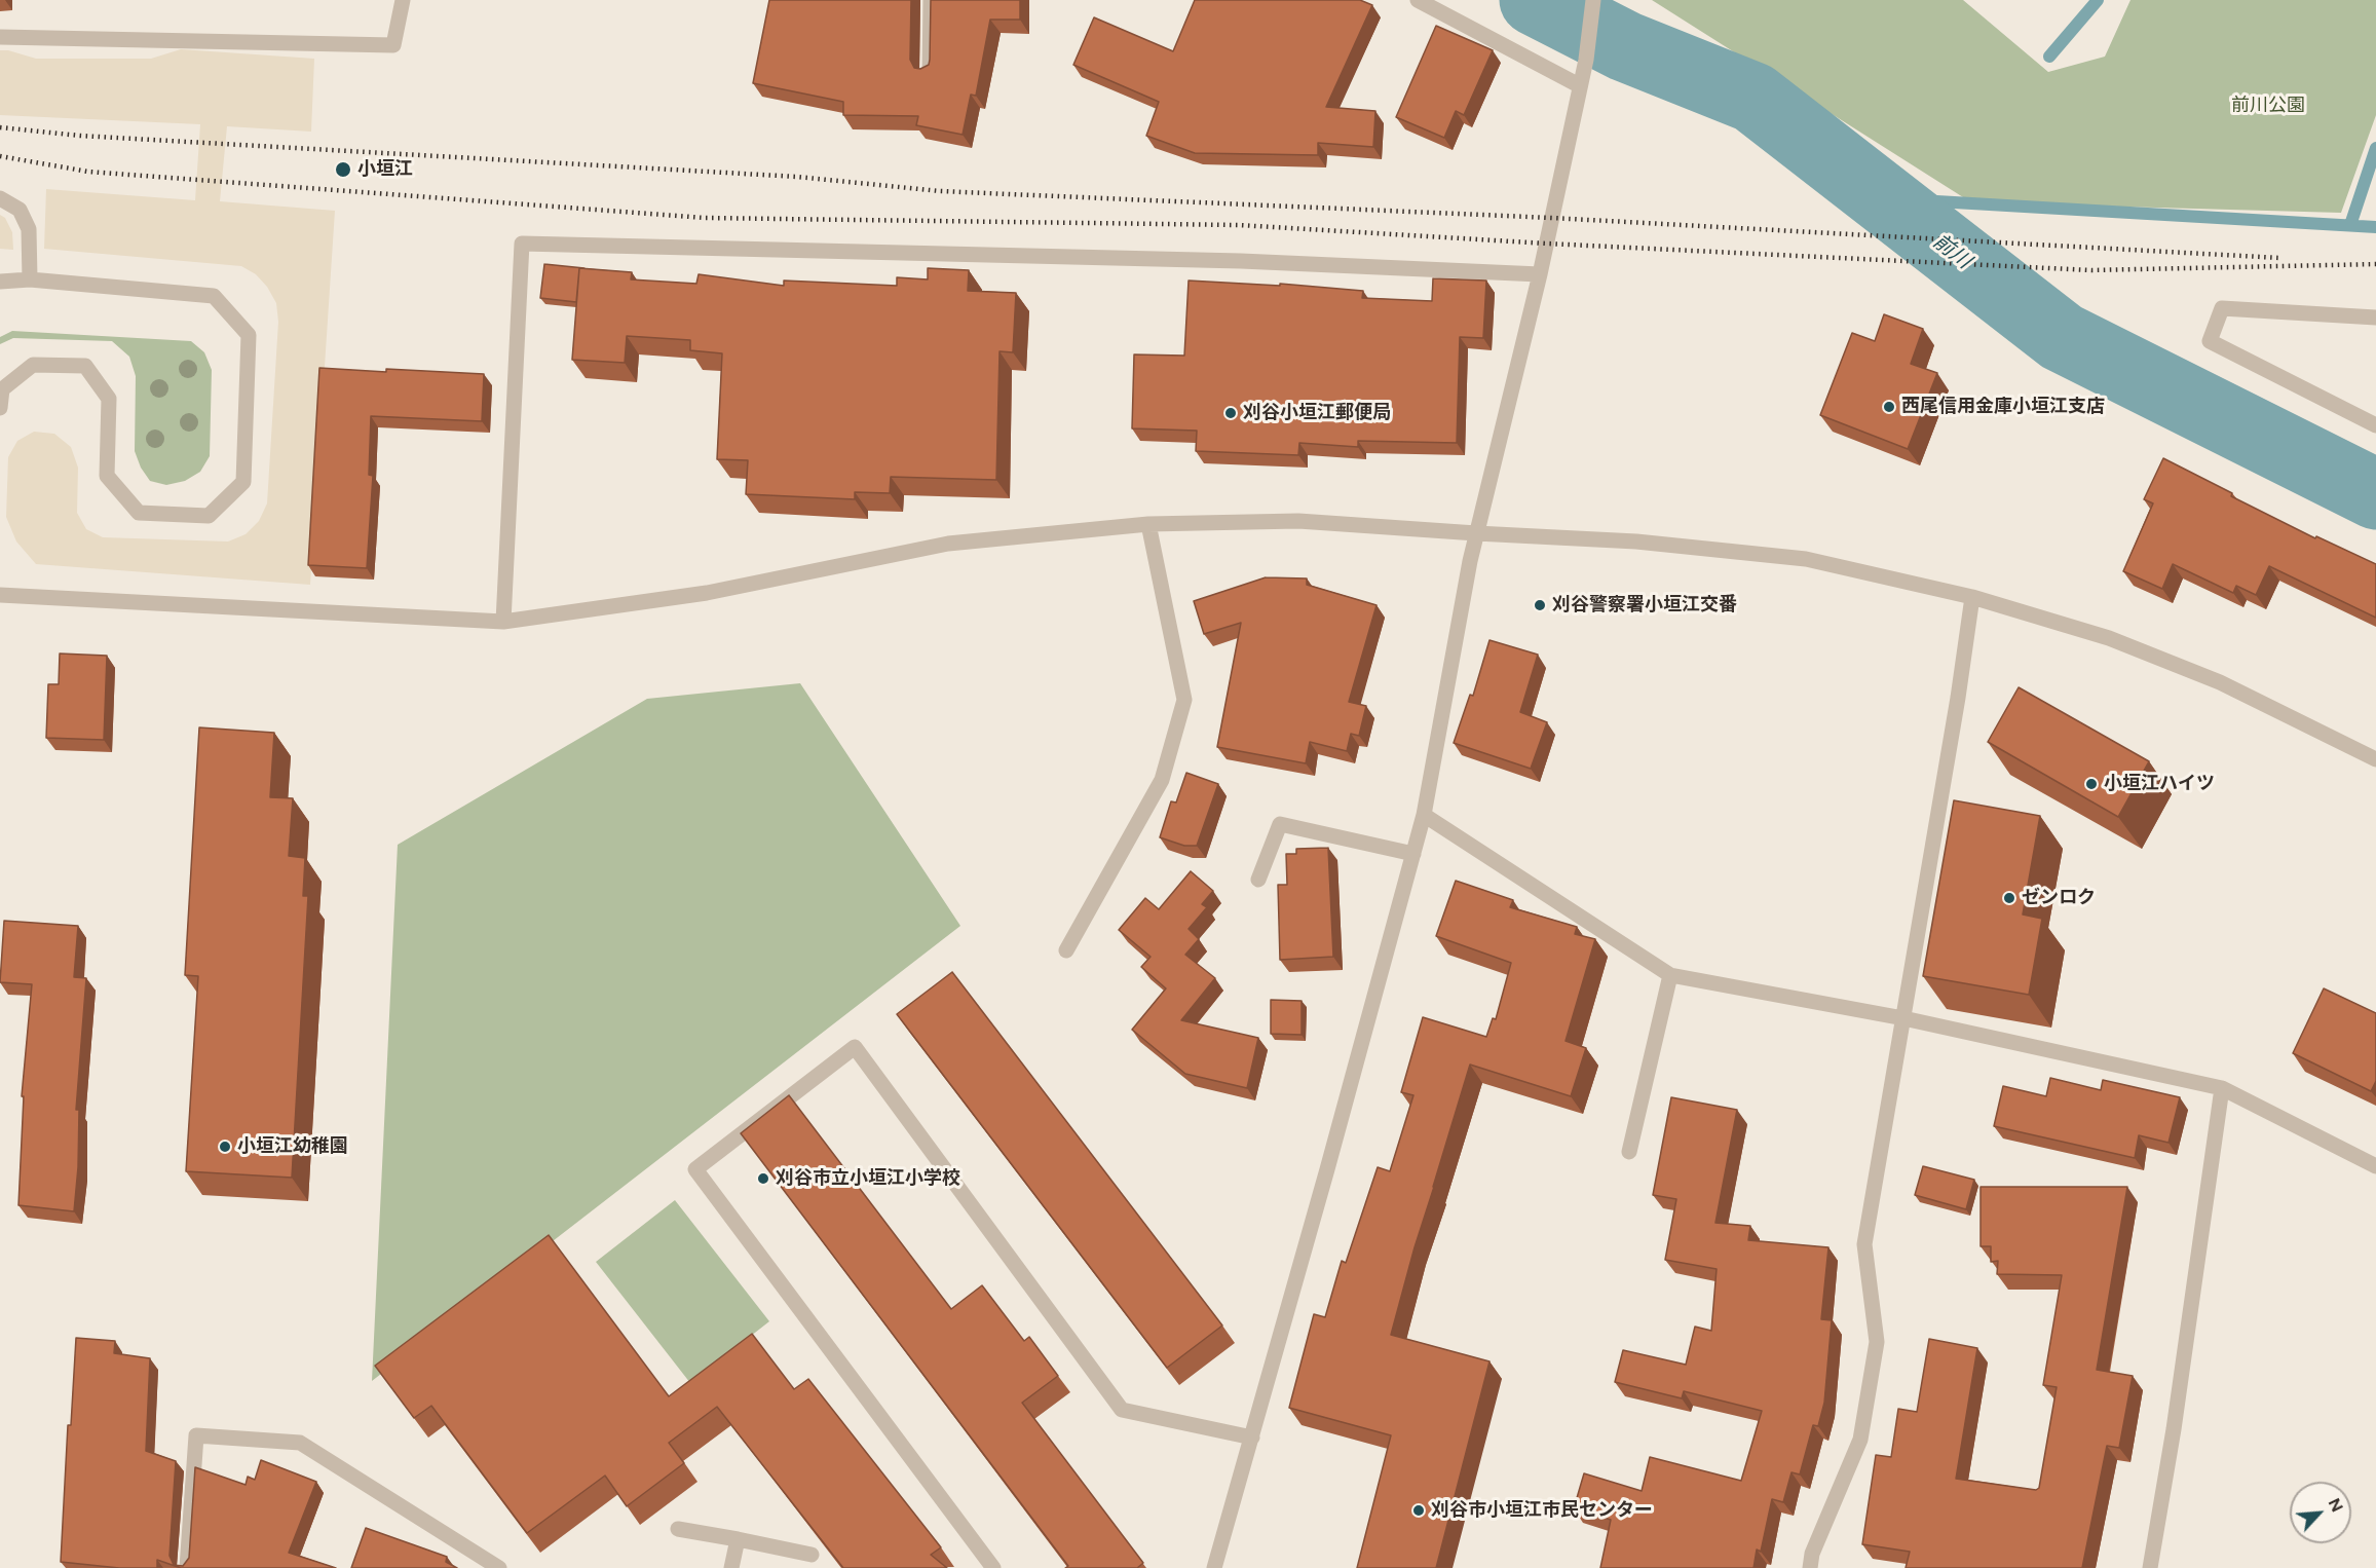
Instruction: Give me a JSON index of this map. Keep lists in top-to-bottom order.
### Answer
{
  "water": ["前川"],
  "parks": ["前川公園"],
  "places": [
    "小垣江",
    "西尾信用金庫小垣江支店",
    "刈谷小垣江郵便局",
    "刈谷警察署小垣江交番",
    "小垣江ハイツ",
    "ゼンロク",
    "小垣江幼稚園",
    "刈谷市立小垣江小学校",
    "刈谷市小垣江市民センター"
  ],
  "north": "top right"
}
